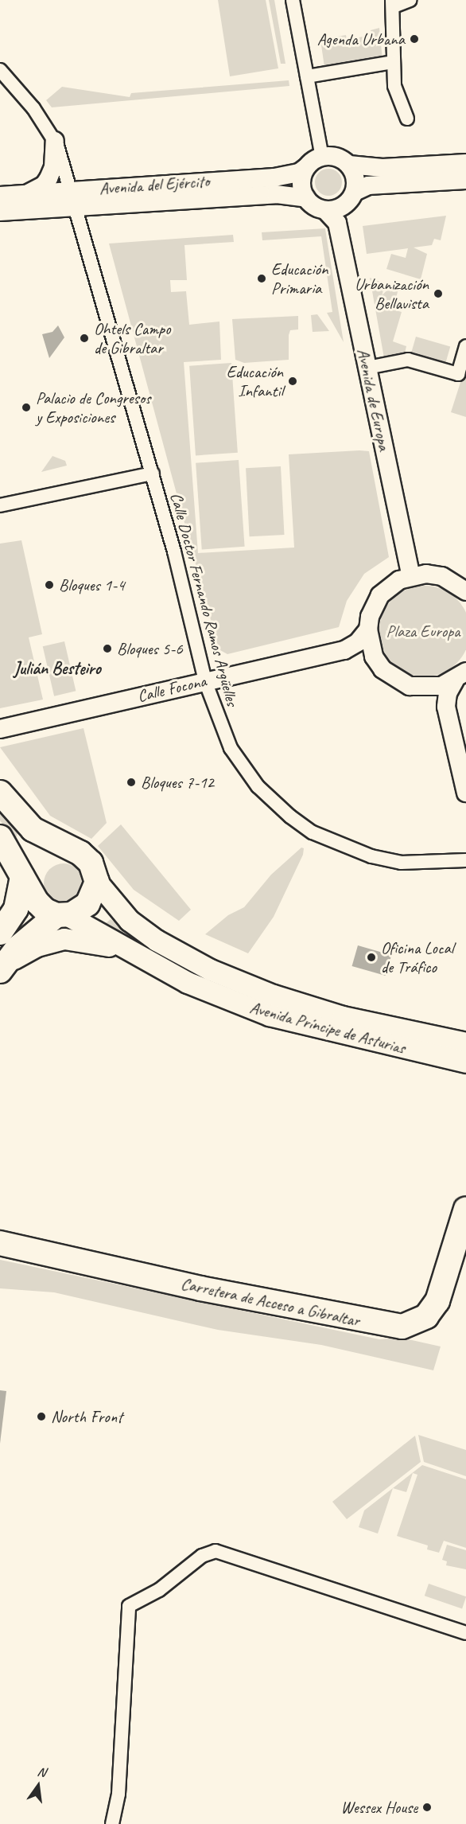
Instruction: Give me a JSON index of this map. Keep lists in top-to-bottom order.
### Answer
{
  "streets": {
    "highway": ["Avenida Príncipe de Asturias", "Carretera de Acceso a Gibraltar"],
    "street": [
      "Avenida del Ejército",
      "Avenida de Europa",
      "Calle Doctor Fernando Ramos Argüelles",
      "Calle Focona"
    ]
  },
  "crossings": [
    ["Avenida del Ejército", "Avenida de Europa"],
    ["Avenida del Ejército", "Calle Doctor Fernando Ramos Argüelles"],
    ["Calle Doctor Fernando Ramos Argüelles", "Calle Focona"]
  ],
  "districts": ["Julián Besteiro"],
  "parks": ["Plaza Europa"],
  "places": [
    "Agenda Urbana",
    "Educación Primaria",
    "Urbanización Bellavista",
    "Ohtels Campo de Gibraltar",
    "Educación Infantil",
    "Palacio de Congresos y Exposiciones",
    "Bloques 1-4",
    "Bloques 5-6",
    "Bloques 7-12",
    "Oficina Local de Tráfico",
    "North Front",
    "Wessex House"
  ],
  "north": "top"
}
